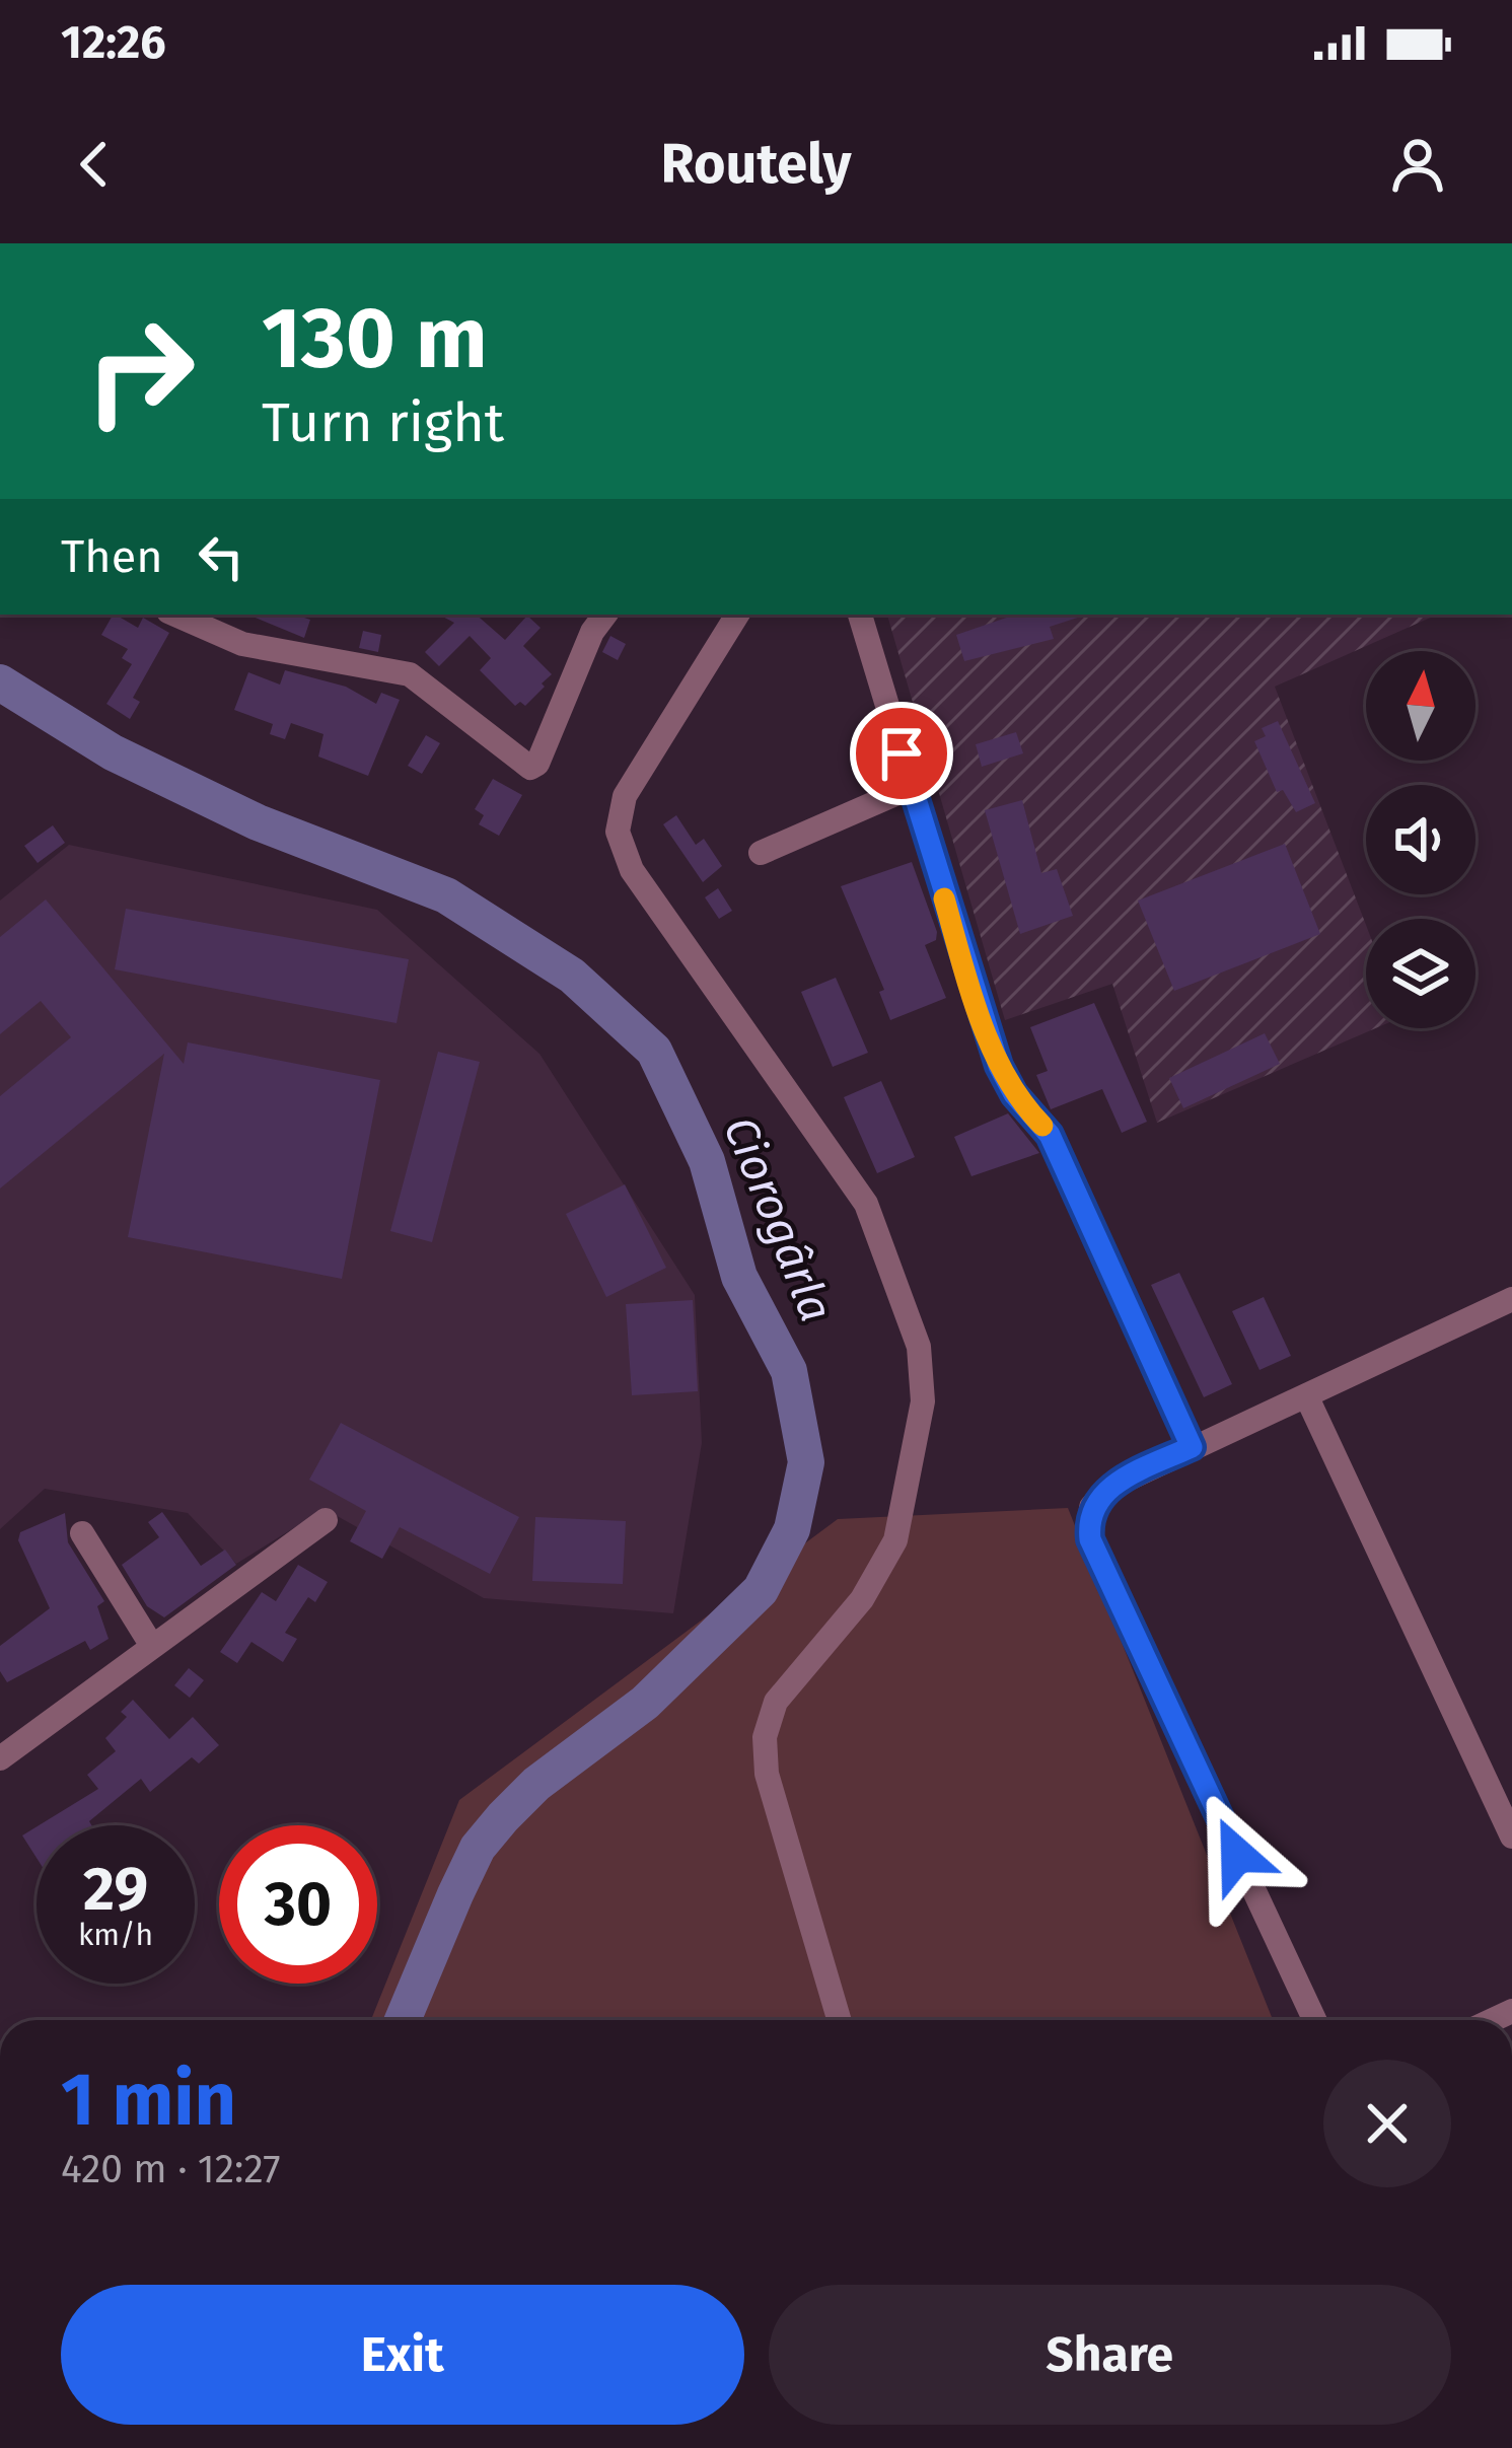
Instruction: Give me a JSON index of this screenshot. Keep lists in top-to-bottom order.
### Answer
{
  "water": ["Ciorogârla"],
  "north": "top",
  "page": {
    "status": "12:26",
    "header": "Routely",
    "turn": ["130 m", "Turn right"],
    "then": "Then",
    "speed": "29 km/h",
    "limit": "30",
    "heading": ["1 min", "420 m · 12:27"],
    "buttons": ["Exit", "Share"]
  }
}
